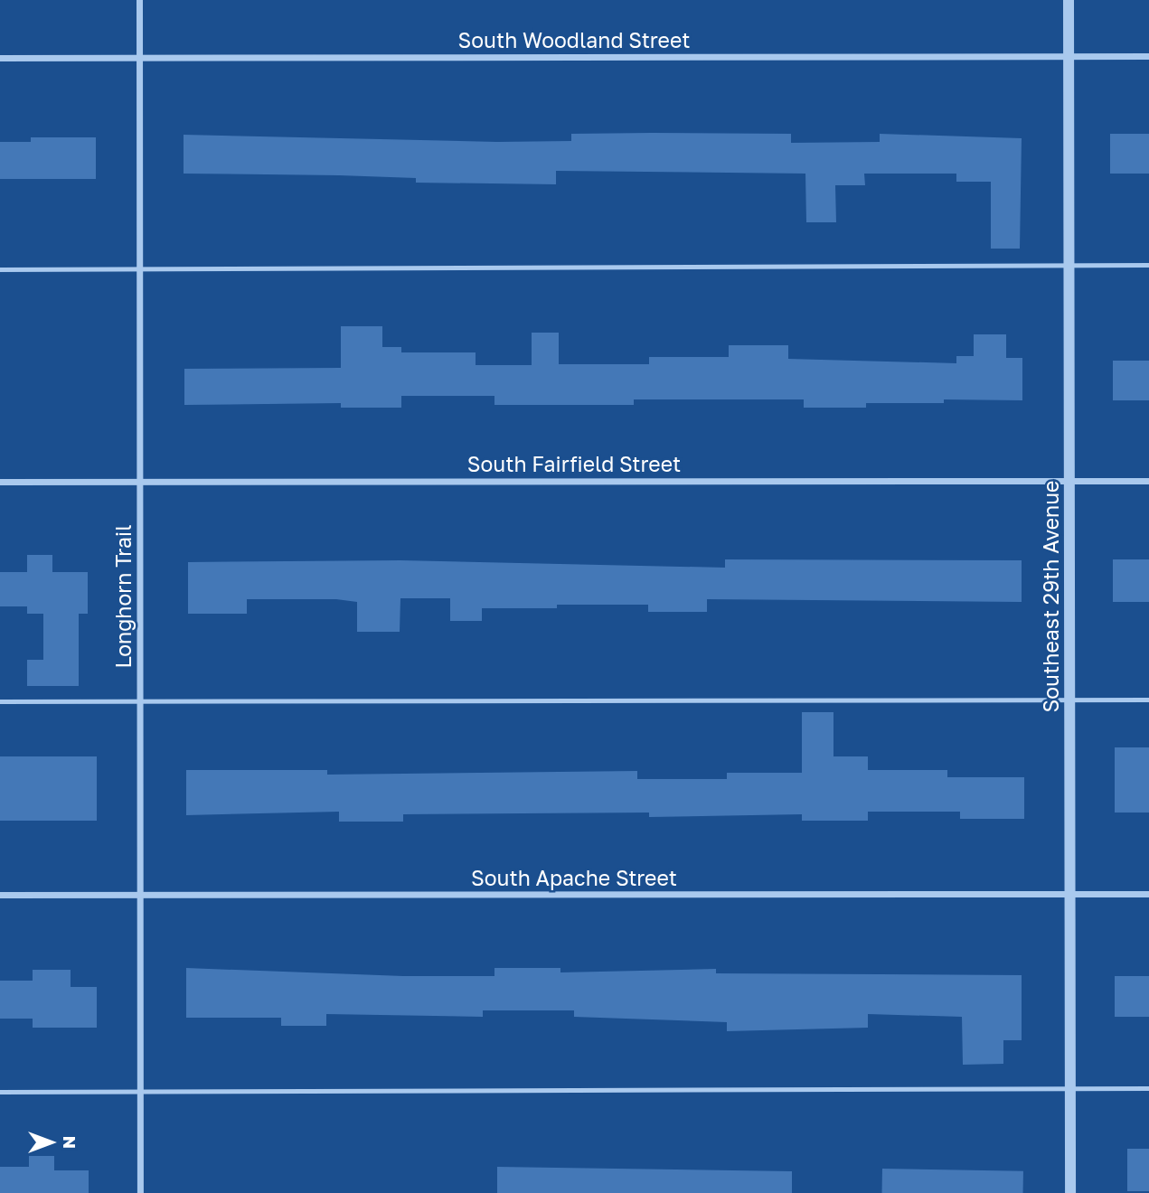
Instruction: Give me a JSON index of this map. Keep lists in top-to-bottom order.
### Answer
{
  "streets": {
    "street": [
      "South Woodland Street",
      "South Fairfield Street",
      "Longhorn Trail",
      "Southeast 29th Avenue",
      "South Apache Street"
    ]
  },
  "crossings": [
    ["South Woodland Street", "Longhorn Trail"],
    ["South Woodland Street", "Southeast 29th Avenue"],
    ["South Fairfield Street", "Longhorn Trail"],
    ["South Fairfield Street", "Southeast 29th Avenue"],
    ["Longhorn Trail", "South Apache Street"],
    ["Southeast 29th Avenue", "South Apache Street"]
  ],
  "north": "right"
}
